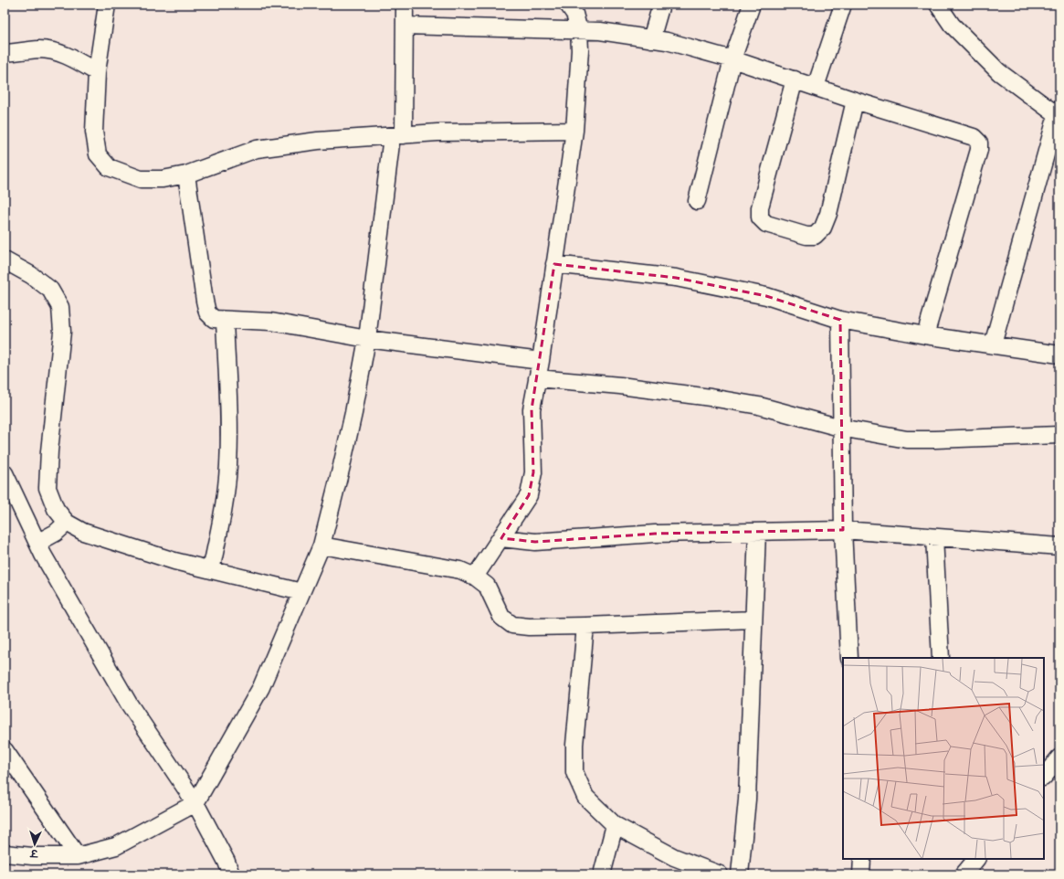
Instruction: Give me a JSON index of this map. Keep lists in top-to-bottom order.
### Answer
{
  "north": "bottom"
}
